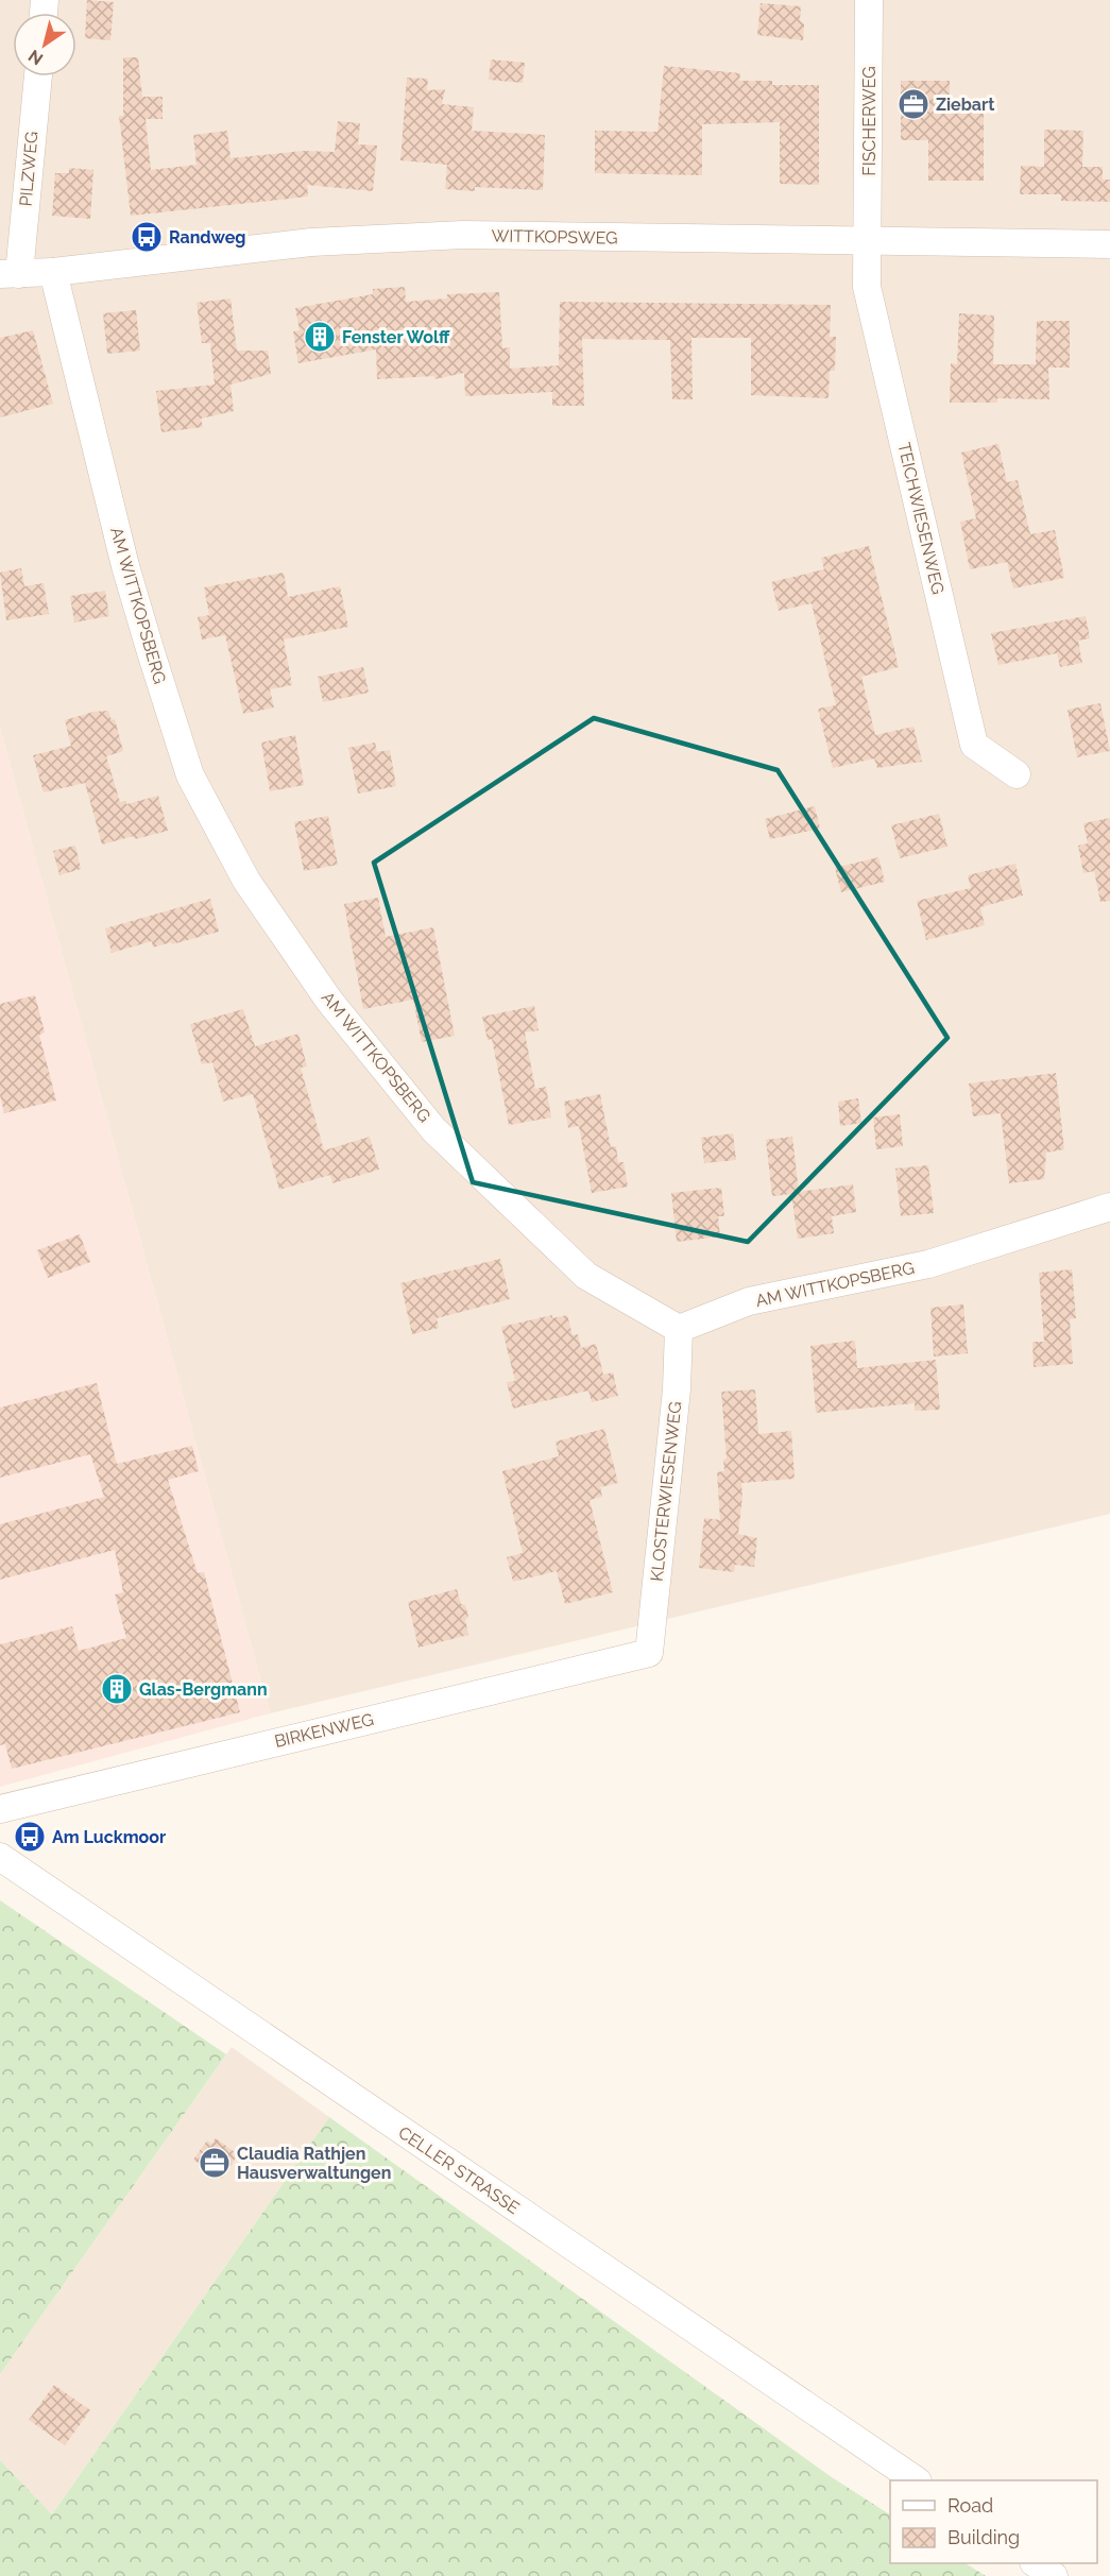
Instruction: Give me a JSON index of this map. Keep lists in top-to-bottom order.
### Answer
{
  "streets": {
    "street": [
      "FISCHERWEG",
      "PILZWEG",
      "WITTKOPSWEG",
      "TEICHWIESENWEG",
      "AM WITTKOPSBERG",
      "KLOSTERWIESENWEG",
      "BIRKENWEG",
      "CELLER STRASSE"
    ]
  },
  "crossings": [
    ["FISCHERWEG", "WITTKOPSWEG"],
    ["FISCHERWEG", "TEICHWIESENWEG"],
    ["PILZWEG", "WITTKOPSWEG"],
    ["WITTKOPSWEG", "TEICHWIESENWEG"],
    ["WITTKOPSWEG", "AM WITTKOPSBERG"],
    ["AM WITTKOPSBERG", "KLOSTERWIESENWEG"],
    ["KLOSTERWIESENWEG", "BIRKENWEG"]
  ],
  "places": {
    "office": ["Ziebart", "Claudia Rathjen Hausverwaltungen"],
    "bus stop": ["Randweg", "Am Luckmoor"],
    "building": ["Fenster Wolff", "Glas-Bergmann"]
  },
  "legend": ["Road", "Building"],
  "north": "bottom left"
}
